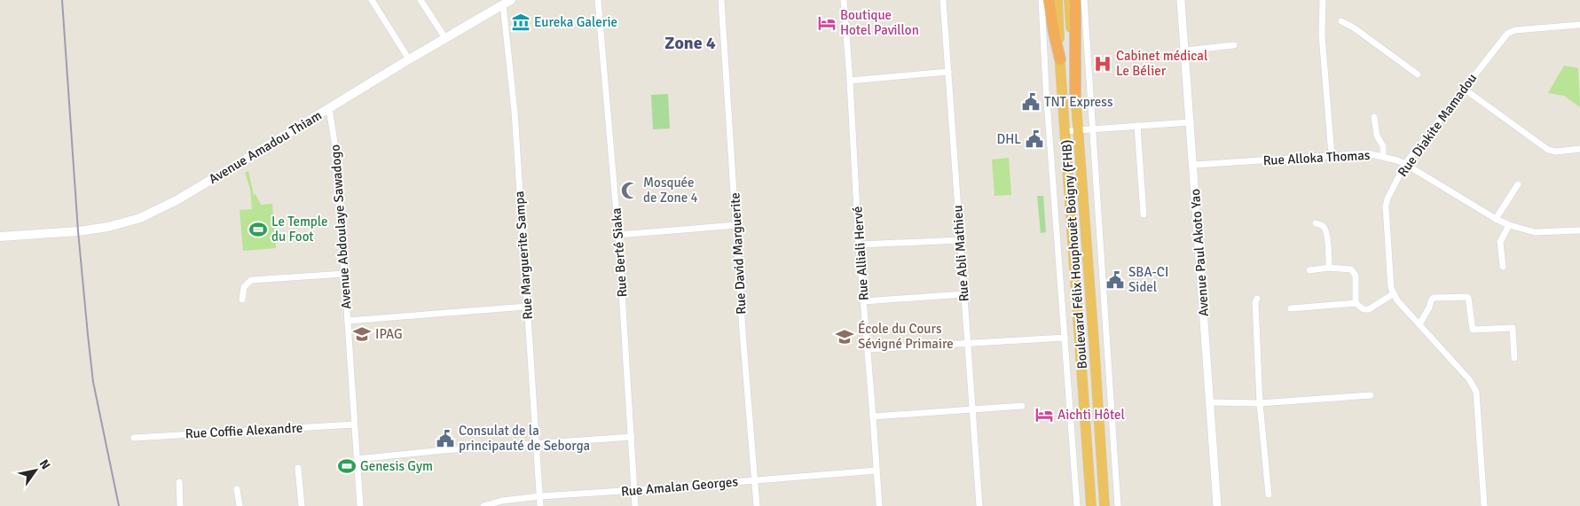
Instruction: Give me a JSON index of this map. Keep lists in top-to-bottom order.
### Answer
{
  "streets": {
    "highway": ["Boulevard Félix Houphouët Boigny (FHB)"],
    "main road": ["Avenue Amadou Thiam"],
    "street": [
      "Rue Diakite Mamadou",
      "Rue Alloka Thomas",
      "Avenue Abdoulaye Sawadogo",
      "Rue Berté Siaka",
      "Avenue Paul Akoto Yao",
      "Rue David Marguerite",
      "Rue Alliali Hervé",
      "Rue Abli Mathieu",
      "Rue Marguerite Sampa",
      "Rue Coffie Alexandre",
      "Rue Amalan Georges"
    ]
  },
  "crossings": [
    ["Rue Diakite Mamadou", "Rue Alloka Thomas"],
    ["Avenue Amadou Thiam", "Avenue Abdoulaye Sawadogo"],
    ["Avenue Amadou Thiam", "Rue Marguerite Sampa"],
    ["Rue Alloka Thomas", "Avenue Paul Akoto Yao"],
    ["Avenue Abdoulaye Sawadogo", "Rue Coffie Alexandre"],
    ["Rue Berté Siaka", "Rue Amalan Georges"],
    ["Rue David Marguerite", "Rue Amalan Georges"],
    ["Rue Alliali Hervé", "Rue Amalan Georges"],
    ["Rue Marguerite Sampa", "Rue Amalan Georges"]
  ],
  "districts": ["Zone 4"],
  "places": {
    "museum": ["Eureka Galerie"],
    "hotel": ["Boutique Hotel Pavillon", "Aichti Hôtel"],
    "hospital": ["Cabinet médical Le Bélier"],
    "public building": [
      "TNT Express",
      "DHL",
      "SBA-CI Sidel",
      "Consulat de la principauté de Seborga"
    ],
    "mosque": ["Mosquée de Zone 4"],
    "sports": ["Le Temple du Foot", "Genesis Gym"],
    "school or university": ["IPAG", "École du Cours Sévigné Primaire"]
  },
  "north": "top right"
}
